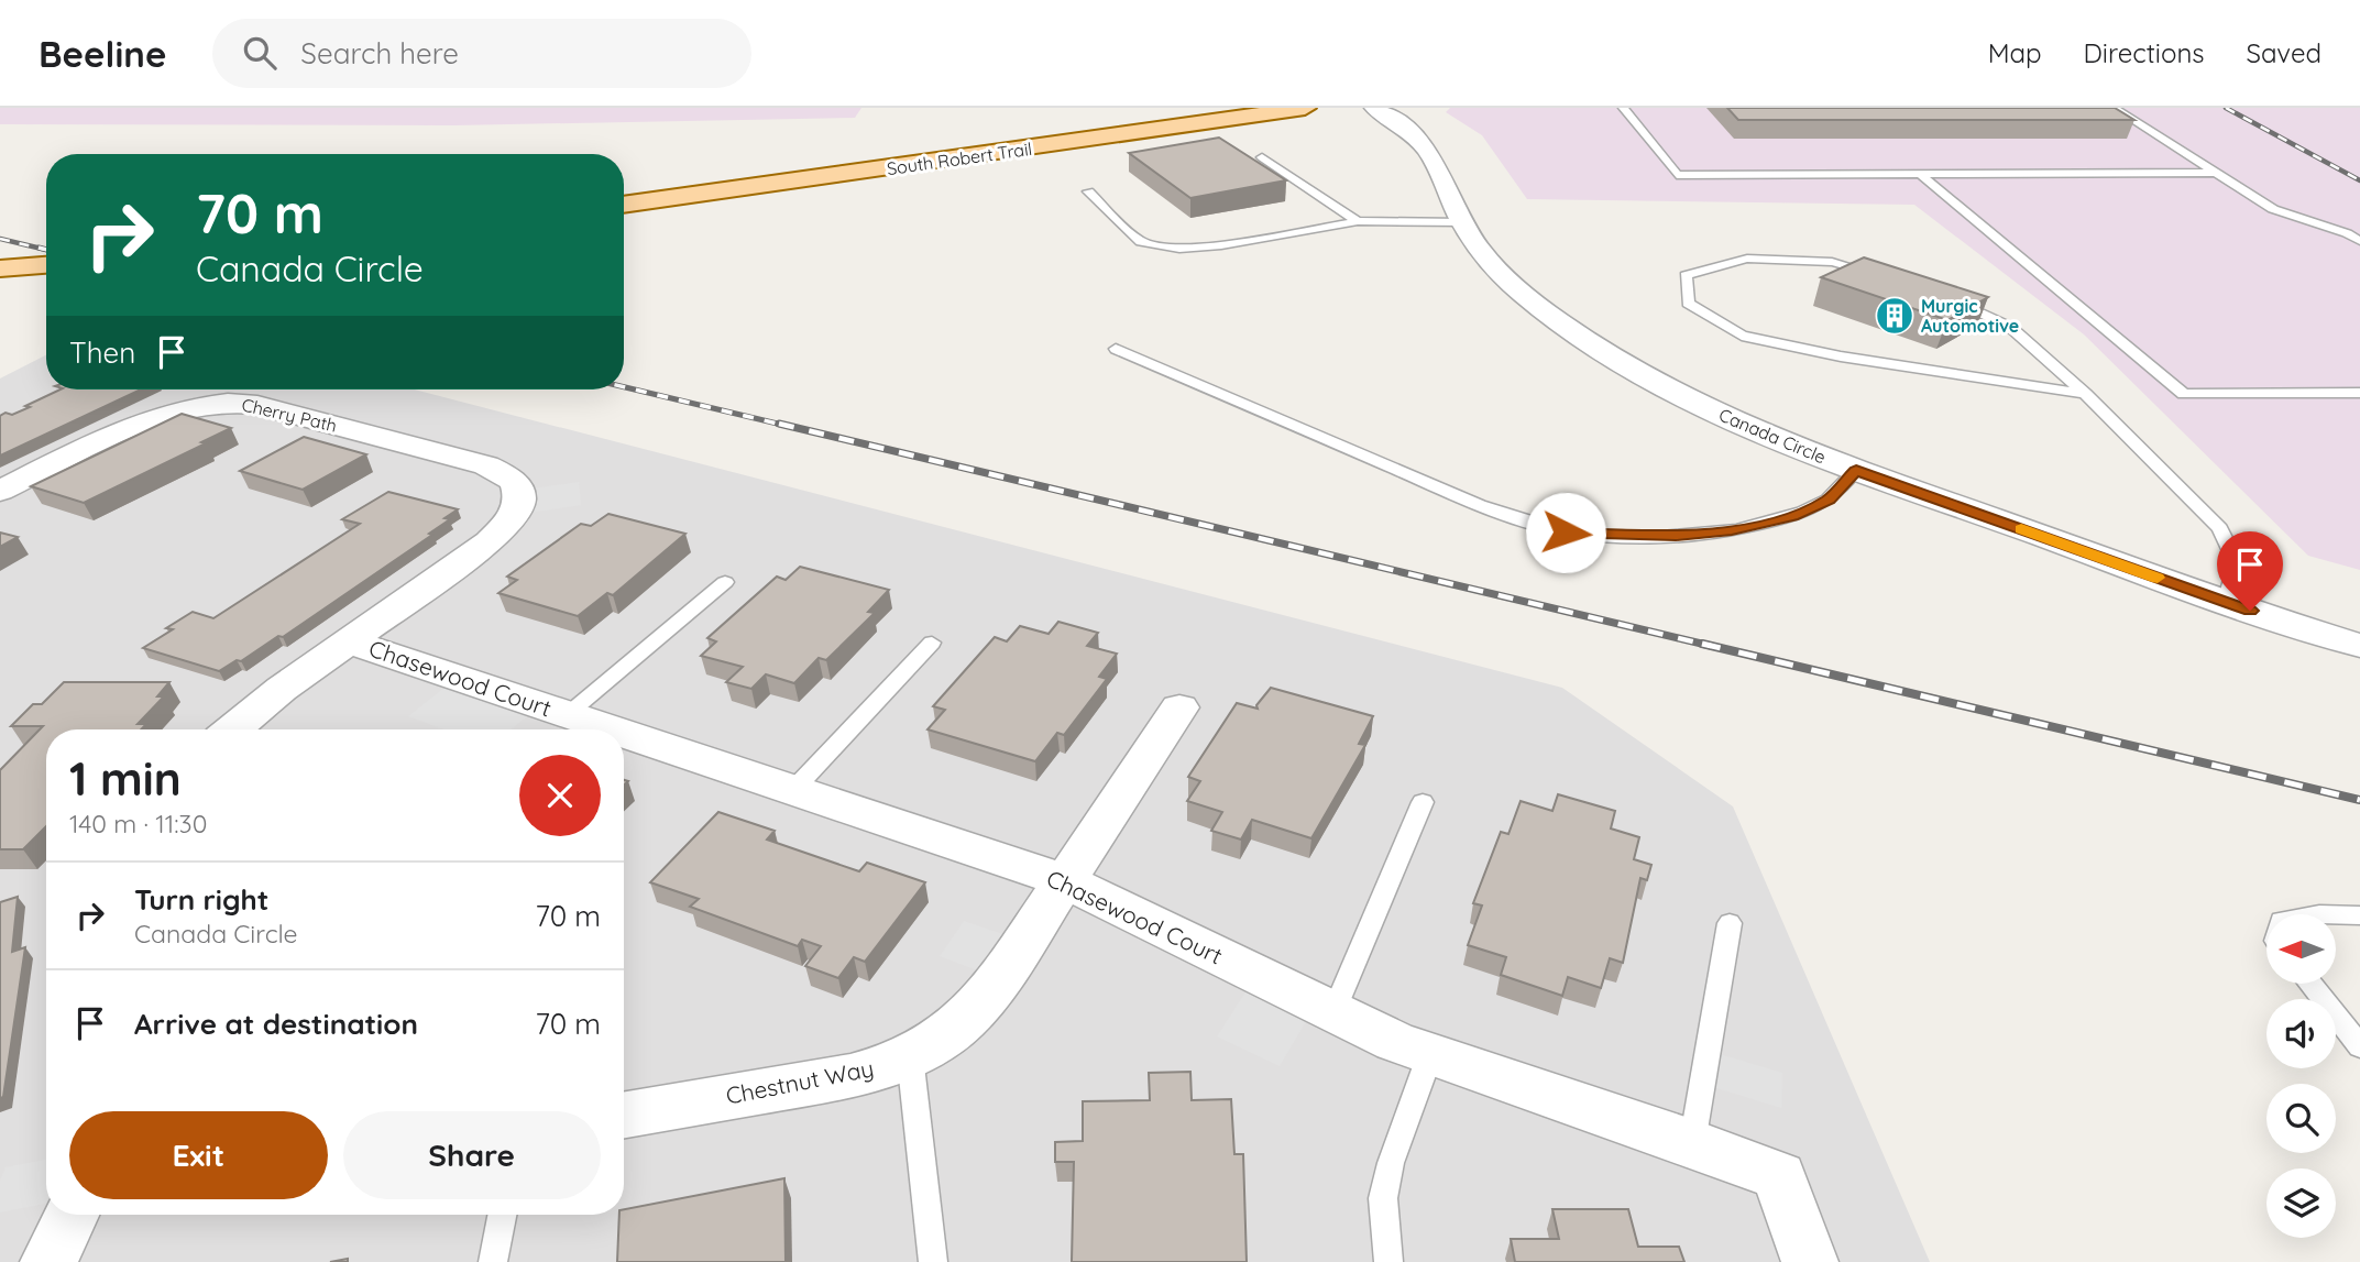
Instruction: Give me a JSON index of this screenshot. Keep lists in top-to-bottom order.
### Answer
{
  "streets": {
    "main road": ["South Robert Trail"],
    "street": [
      "Cherry Path",
      "Canada Circle",
      "Chasewood Court",
      "Chestnut Way"
    ]
  },
  "crossings": [
    ["Cherry Path", "Chasewood Court"],
    ["Chasewood Court", "Chestnut Way"]
  ],
  "places": {
    "building": ["Murgic Automotive"]
  },
  "north": "left",
  "page": {
    "header": "Beeline",
    "search": "Search here",
    "nav": ["Map", "Directions", "Saved"],
    "turn": ["70 m", "Canada Circle"],
    "then": "Then",
    "heading": ["1 min", "140 m · 11:30"],
    "list": [
      {
        "name": "Turn right",
        "note": "Canada Circle",
        "value": "70 m"
      },
      {
        "name": "Arrive at destination",
        "value": "70 m"
      }
    ],
    "buttons": ["Exit", "Share"]
  }
}
